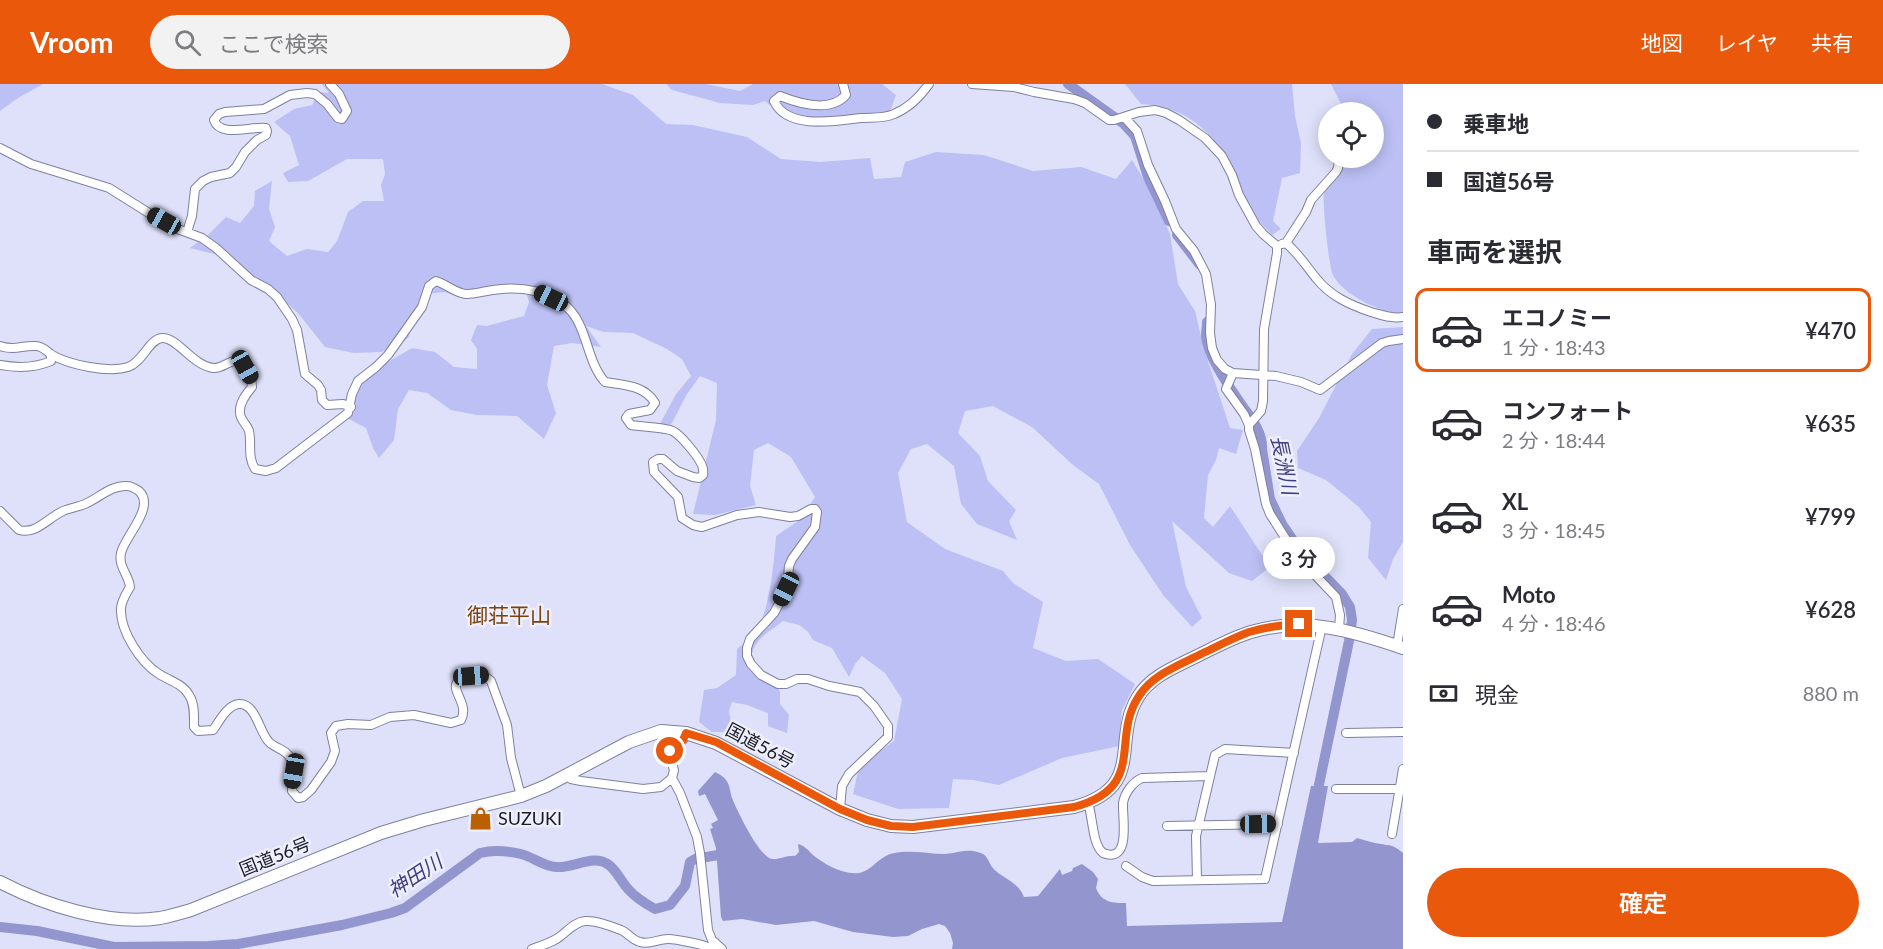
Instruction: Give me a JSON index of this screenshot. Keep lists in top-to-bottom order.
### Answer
{
  "streets": {
    "highway": ["国道56号"]
  },
  "districts": ["御荘平山"],
  "water": ["長洲川", "神田川"],
  "places": {
    "shop": ["SUZUKI"]
  },
  "page": {
    "header": "Vroom",
    "search": "ここで検索",
    "nav": ["地図", "レイヤ", "共有"],
    "banner": ["乗車地", "国道56号"],
    "heading": "車両を選択",
    "list": [
      {
        "name": "エコノミー",
        "note": "1 分 · 18:43",
        "value": "¥470"
      },
      {
        "name": "コンフォート",
        "note": "2 分 · 18:44",
        "value": "¥635"
      },
      {
        "name": "XL",
        "note": "3 分 · 18:45",
        "value": "¥799"
      },
      {
        "name": "Moto",
        "note": "4 分 · 18:46",
        "value": "¥628"
      }
    ],
    "bubble": "3 分",
    "pay": ["現金", "880 m"],
    "buttons": "確定"
  }
}
